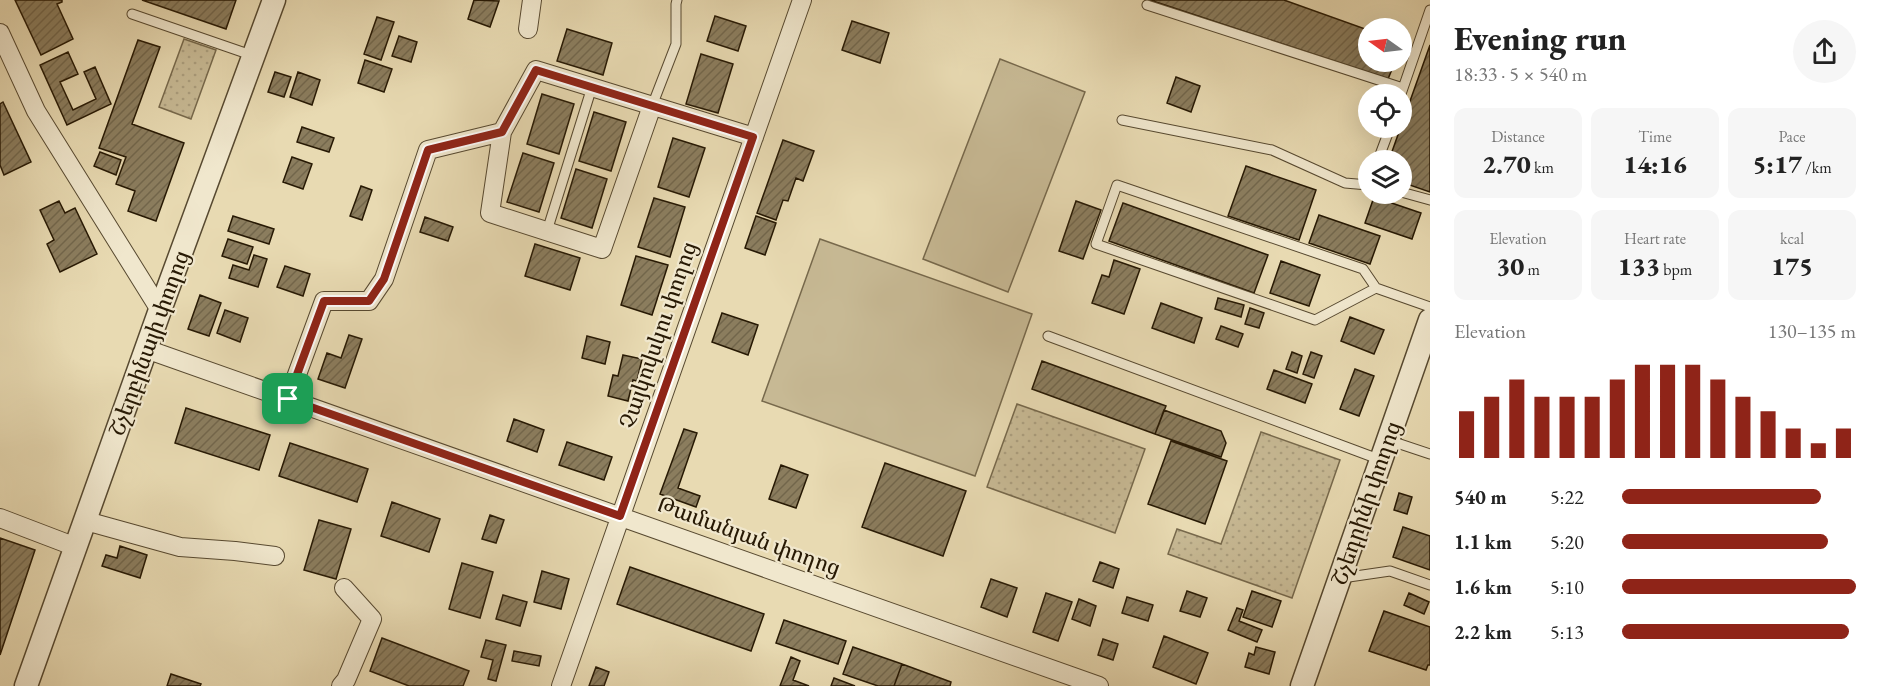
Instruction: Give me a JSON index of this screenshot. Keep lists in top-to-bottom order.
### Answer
{
  "streets": {
    "street": [
      "Չայկովսկու փողոց",
      "Շչերբինայի փողոց",
      "Շչեդրինի փողոց",
      "Թամանյան փողոց"
    ]
  },
  "crossings": [
    ["Չայկովսկու փողոց", "Թամանյան փողոց"],
    ["Շչերբինայի փողոց", "Թամանյան փողոց"]
  ],
  "north": "left",
  "page": {
    "heading": ["Evening run", "18:33 · 5 × 540 m"],
    "stats": [
      ["Distance", "2.70 km"],
      ["Time", "14:16"],
      ["Pace", "5:17 /km"],
      ["Elevation", "30 m"],
      ["Heart rate", "133 bpm"],
      ["kcal", "175"]
    ],
    "chart": ["Elevation", "130–135 m"],
    "list": [
      {
        "name": "540 m",
        "note": "5:22"
      },
      {
        "name": "1.1 km",
        "note": "5:20"
      },
      {
        "name": "1.6 km",
        "note": "5:10"
      },
      {
        "name": "2.2 km",
        "note": "5:13"
      }
    ]
  }
}
